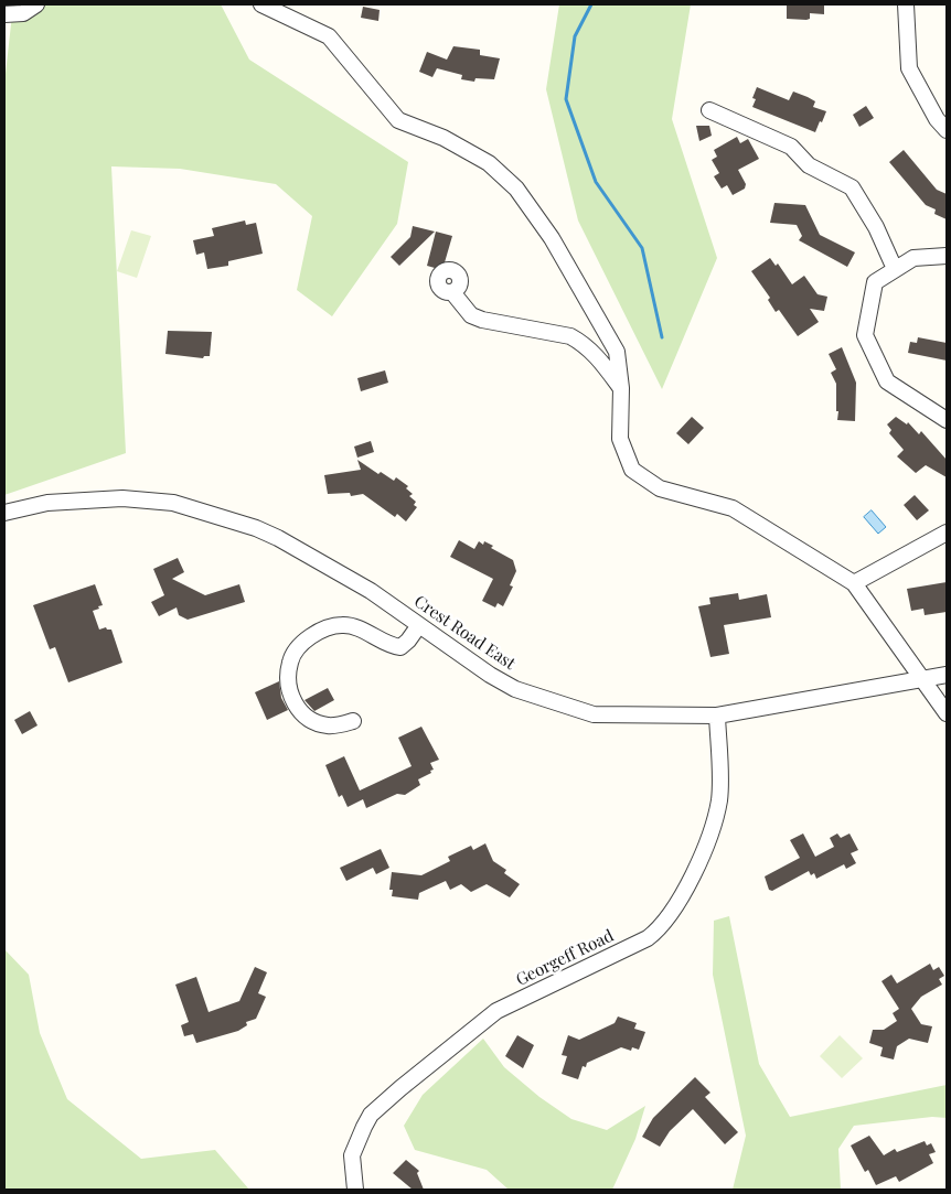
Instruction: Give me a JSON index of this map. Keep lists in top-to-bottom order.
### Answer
{
  "streets": {
    "street": ["Crest Road East", "Georgeff Road"]
  },
  "crossings": [
    ["Crest Road East", "Georgeff Road"]
  ]
}
